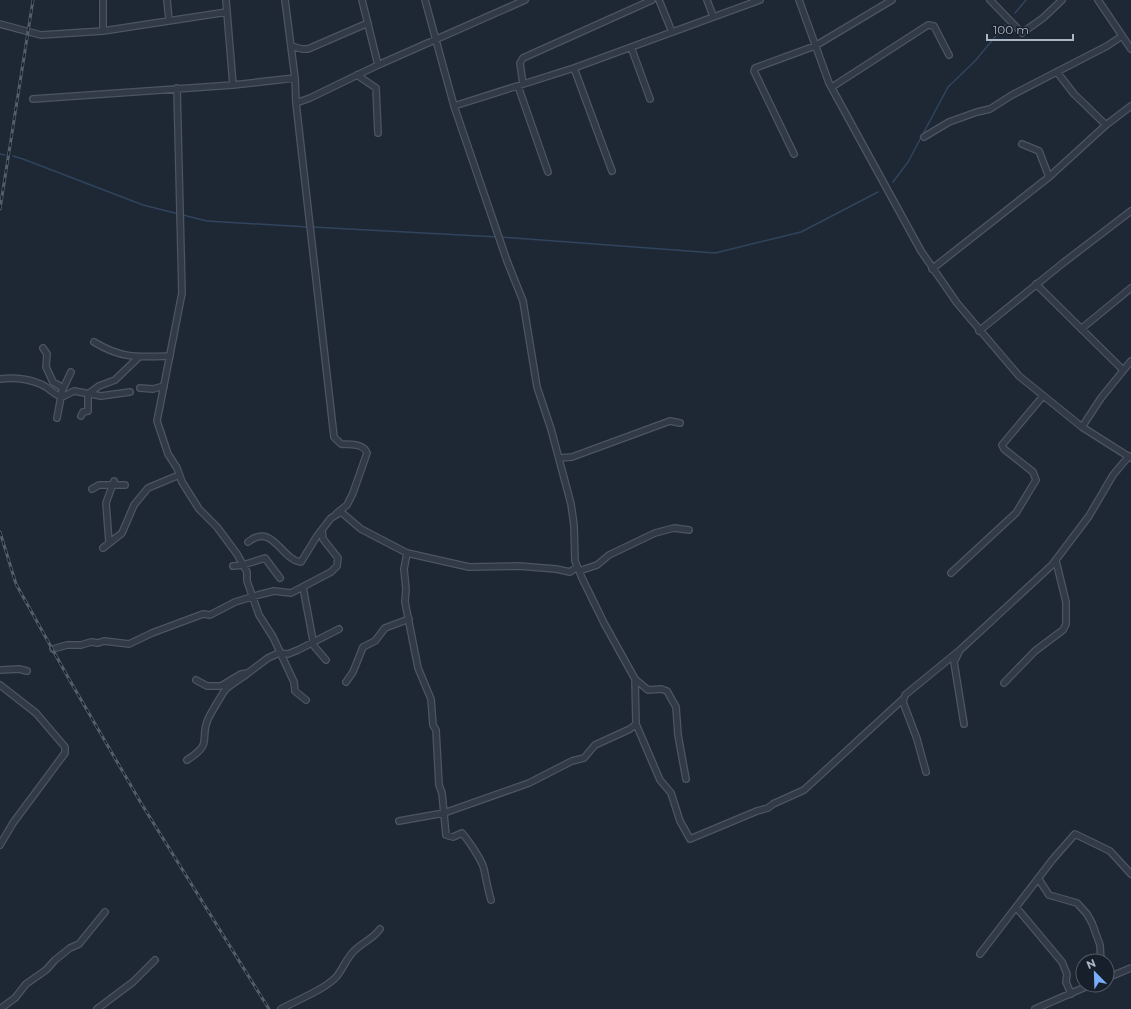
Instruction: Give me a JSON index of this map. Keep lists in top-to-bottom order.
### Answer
{
  "scale_bar": "100 m",
  "north": "top left"
}
